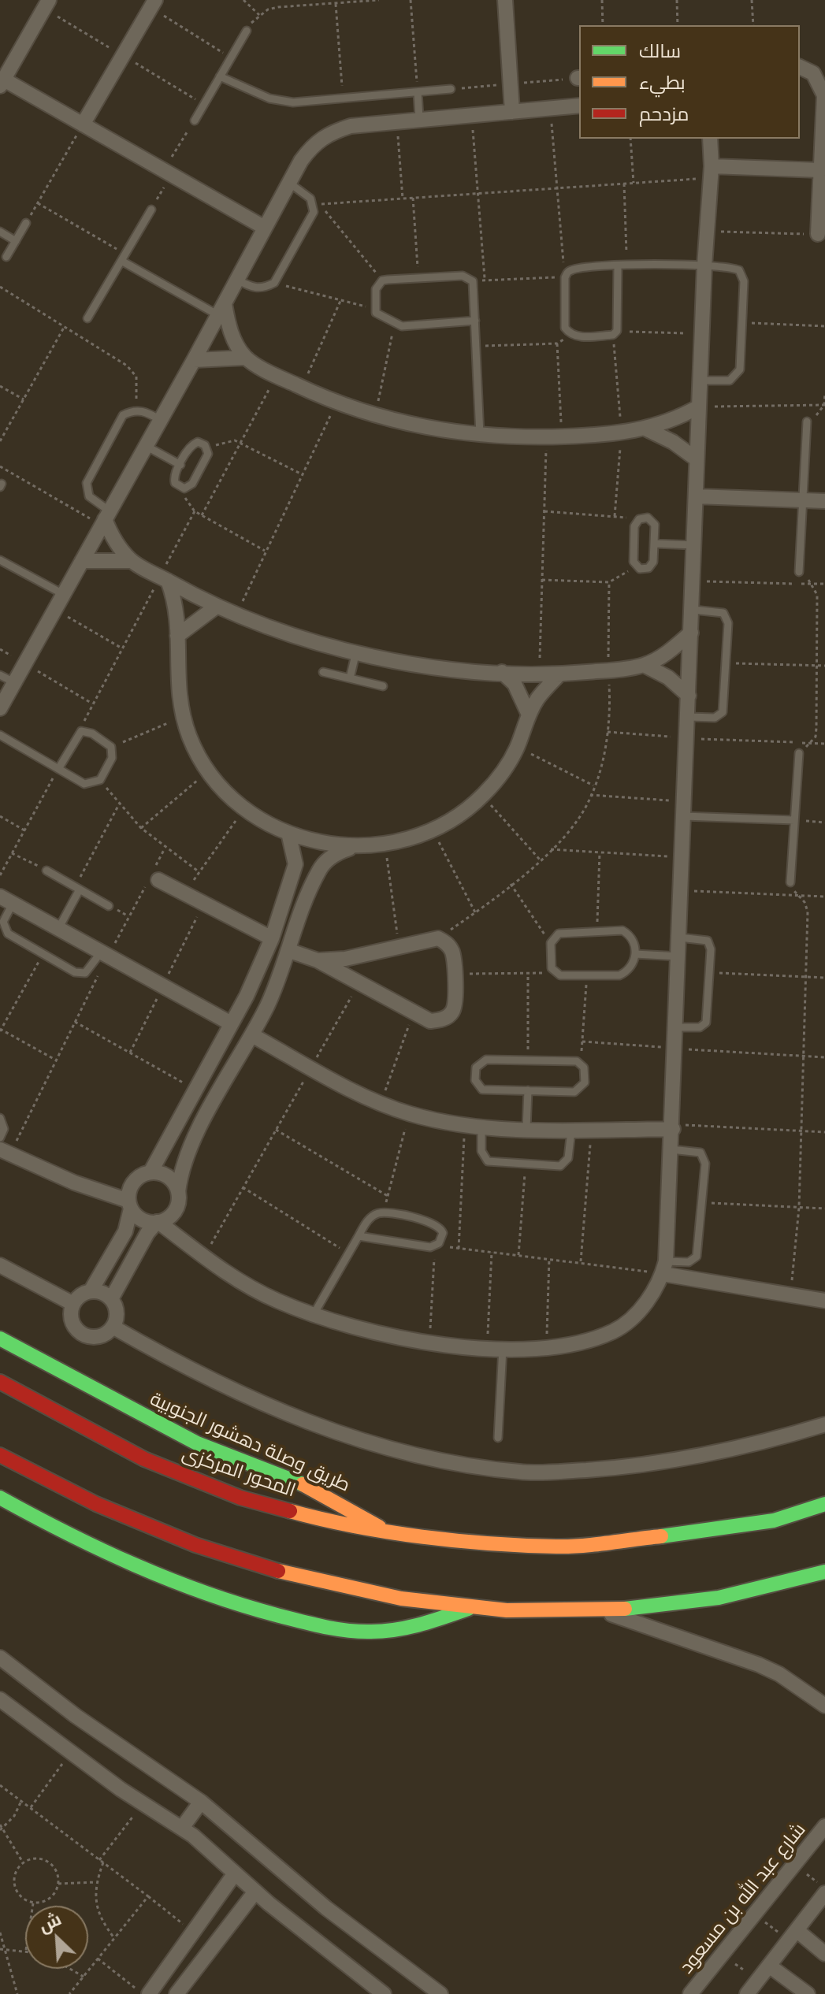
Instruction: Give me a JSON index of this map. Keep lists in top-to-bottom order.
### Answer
{
  "streets": {
    "main road": ["طريق وصلة دهشور الجنوبية", "المحور المركزى"],
    "street": ["شارع عبد الله بن مسعود"]
  },
  "crossings": [
    ["طريق وصلة دهشور الجنوبية", "المحور المركزى"]
  ],
  "legend": ["سالك", "بطيء", "مزدحم"],
  "north": "top left"
}
